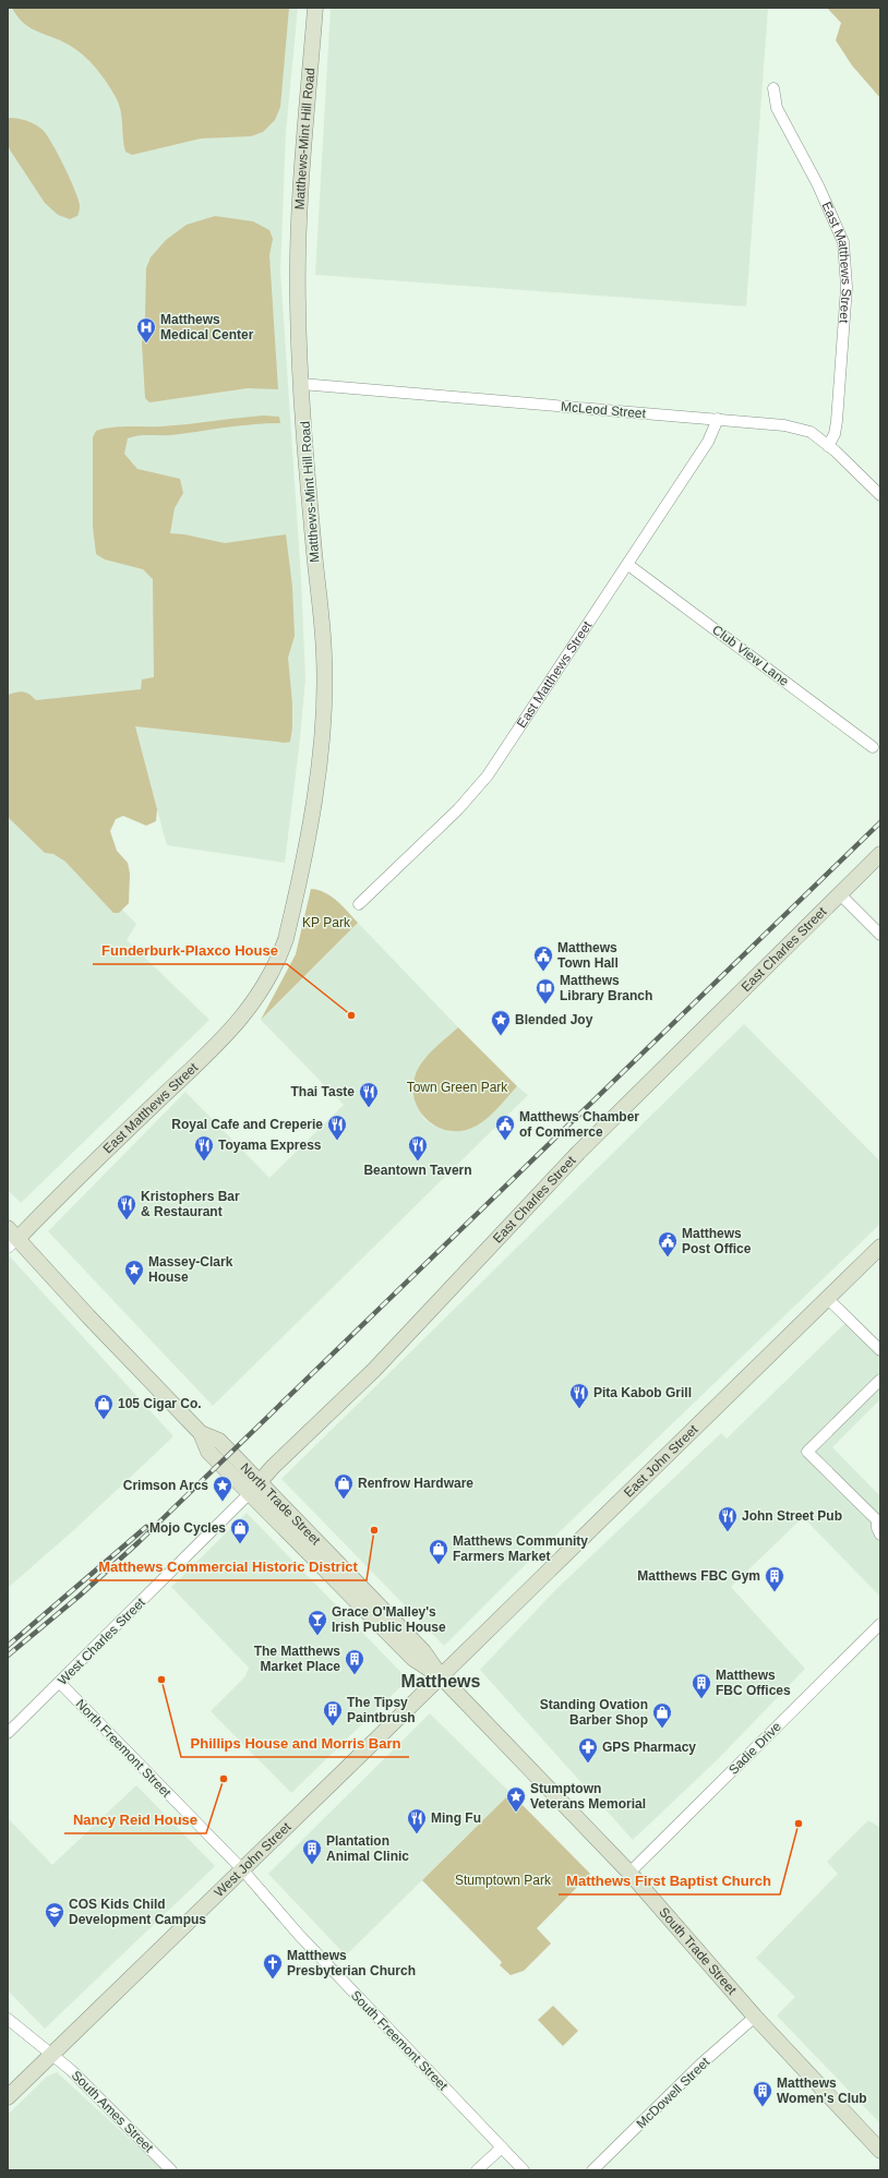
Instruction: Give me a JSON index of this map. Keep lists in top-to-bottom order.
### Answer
{
  "streets": {
    "main road": [
      "Matthews-Mint Hill Road",
      "East Matthews Street",
      "East Charles Street",
      "East John Street",
      "North Trade Street",
      "West John Street",
      "South Trade Street"
    ],
    "street": [
      "McLeod Street",
      "Club View Lane",
      "West Charles Street",
      "North Freemont Street",
      "Sadie Drive",
      "South Freemont Street",
      "McDowell Street",
      "South Ames Street"
    ]
  },
  "crossings": [
    ["Matthews-Mint Hill Road", "East Matthews Street"],
    ["Matthews-Mint Hill Road", "McLeod Street"],
    ["East Matthews Street", "McLeod Street"],
    ["East Matthews Street", "Club View Lane"],
    ["East Matthews Street", "North Trade Street"],
    ["East Charles Street", "North Trade Street"],
    ["East Charles Street", "West Charles Street"],
    ["East John Street", "North Trade Street"],
    ["East John Street", "West John Street"],
    ["East John Street", "South Trade Street"],
    ["North Trade Street", "West Charles Street"],
    ["North Trade Street", "West John Street"],
    ["North Trade Street", "South Trade Street"],
    ["West Charles Street", "North Freemont Street"],
    ["North Freemont Street", "West John Street"],
    ["North Freemont Street", "South Freemont Street"],
    ["Sadie Drive", "South Trade Street"],
    ["West John Street", "South Trade Street"],
    ["West John Street", "South Freemont Street"],
    ["West John Street", "South Ames Street"],
    ["South Trade Street", "McDowell Street"]
  ],
  "districts": ["Matthews"],
  "parks": ["KP Park", "Town Green Park", "Stumptown Park"],
  "places": {
    "hospital": ["Matthews Medical Center"],
    "public building": ["Matthews Town Hall", "Matthews Chamber of Commerce", "Matthews Post Office"],
    "library": ["Matthews Library Branch"],
    "other": [
      "Funderburk-Plaxco House",
      "Matthews Commercial Historic District",
      "Phillips House and Morris Barn",
      "Nancy Reid House",
      "Matthews First Baptist Church"
    ],
    "place": [
      "Blended Joy",
      "Massey-Clark House",
      "Crimson Arcs",
      "Stumptown Veterans Memorial"
    ],
    "restaurant": [
      "Thai Taste",
      "Royal Cafe and Creperie",
      "Toyama Express",
      "Beantown Tavern",
      "Kristophers Bar & Restaurant",
      "Pita Kabob Grill",
      "John Street Pub",
      "Ming Fu"
    ],
    "shop": [
      "105 Cigar Co.",
      "Renfrow Hardware",
      "Mojo Cycles",
      "Matthews Community Farmers Market",
      "Standing Ovation Barber Shop"
    ],
    "building": [
      "Matthews FBC Gym",
      "The Matthews Market Place",
      "Matthews FBC Offices",
      "The Tipsy Paintbrush",
      "Plantation Animal Clinic",
      "Matthews Women's Club"
    ],
    "bar": ["Grace O'Malley's Irish Public House"],
    "pharmacy": ["GPS Pharmacy"],
    "school or university": ["COS Kids Child Development Campus"],
    "church": ["Matthews Presbyterian Church"]
  }
}
